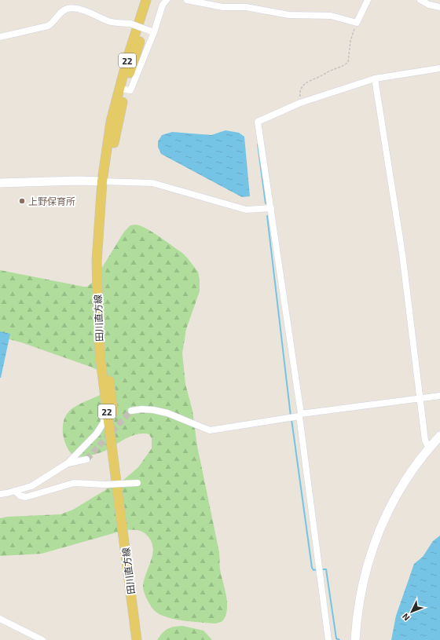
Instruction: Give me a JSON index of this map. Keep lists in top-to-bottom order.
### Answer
{
  "streets": {
    "main road": ["22", "田川直方線"]
  },
  "places": ["上野保育所"],
  "north": "bottom left"
}
